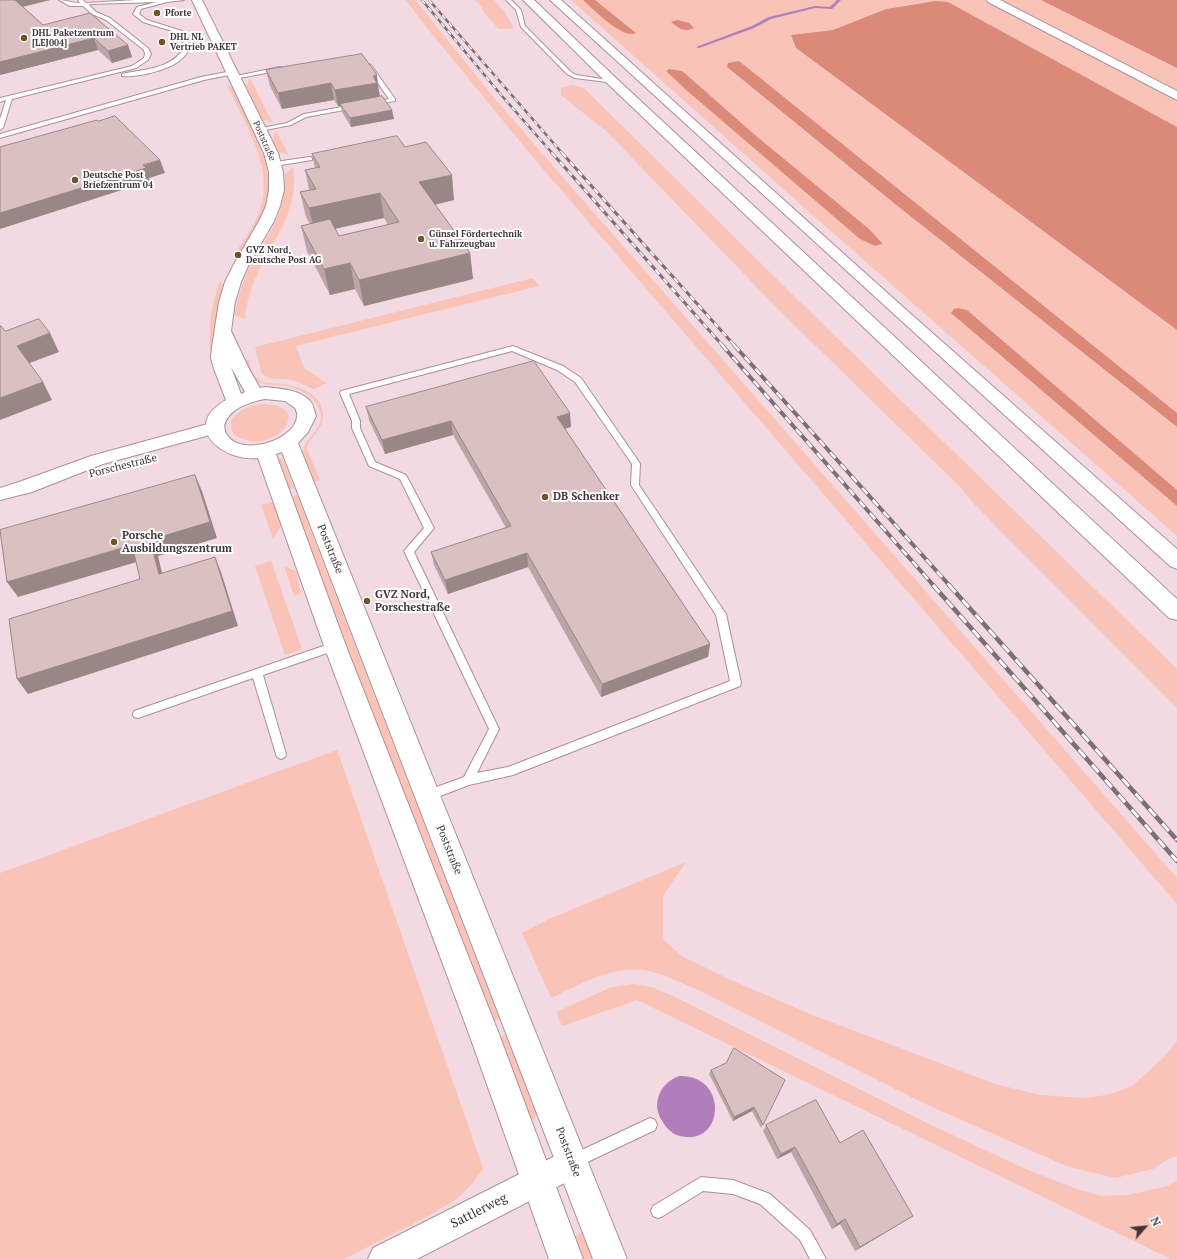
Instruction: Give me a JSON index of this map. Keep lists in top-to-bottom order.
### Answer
{
  "streets": {
    "main road": ["Poststraße"],
    "street": ["Porschestraße", "Sattlerweg"]
  },
  "crossings": [
    ["Poststraße", "Porschestraße"],
    ["Poststraße", "Sattlerweg"]
  ],
  "places": [
    "Pforte",
    "DHL Paketzentrum [LEJ004]",
    "DHL NL Vertrieb PAKET",
    "Deutsche Post Briefzentrum 04",
    "Günsel Fördertechnik u. Fahrzeugbau",
    "GVZ Nord, Deutsche Post AG",
    "DB Schenker",
    "Porsche Ausbildungszentrum",
    "GVZ Nord, Porschestraße"
  ],
  "north": "top right"
}
